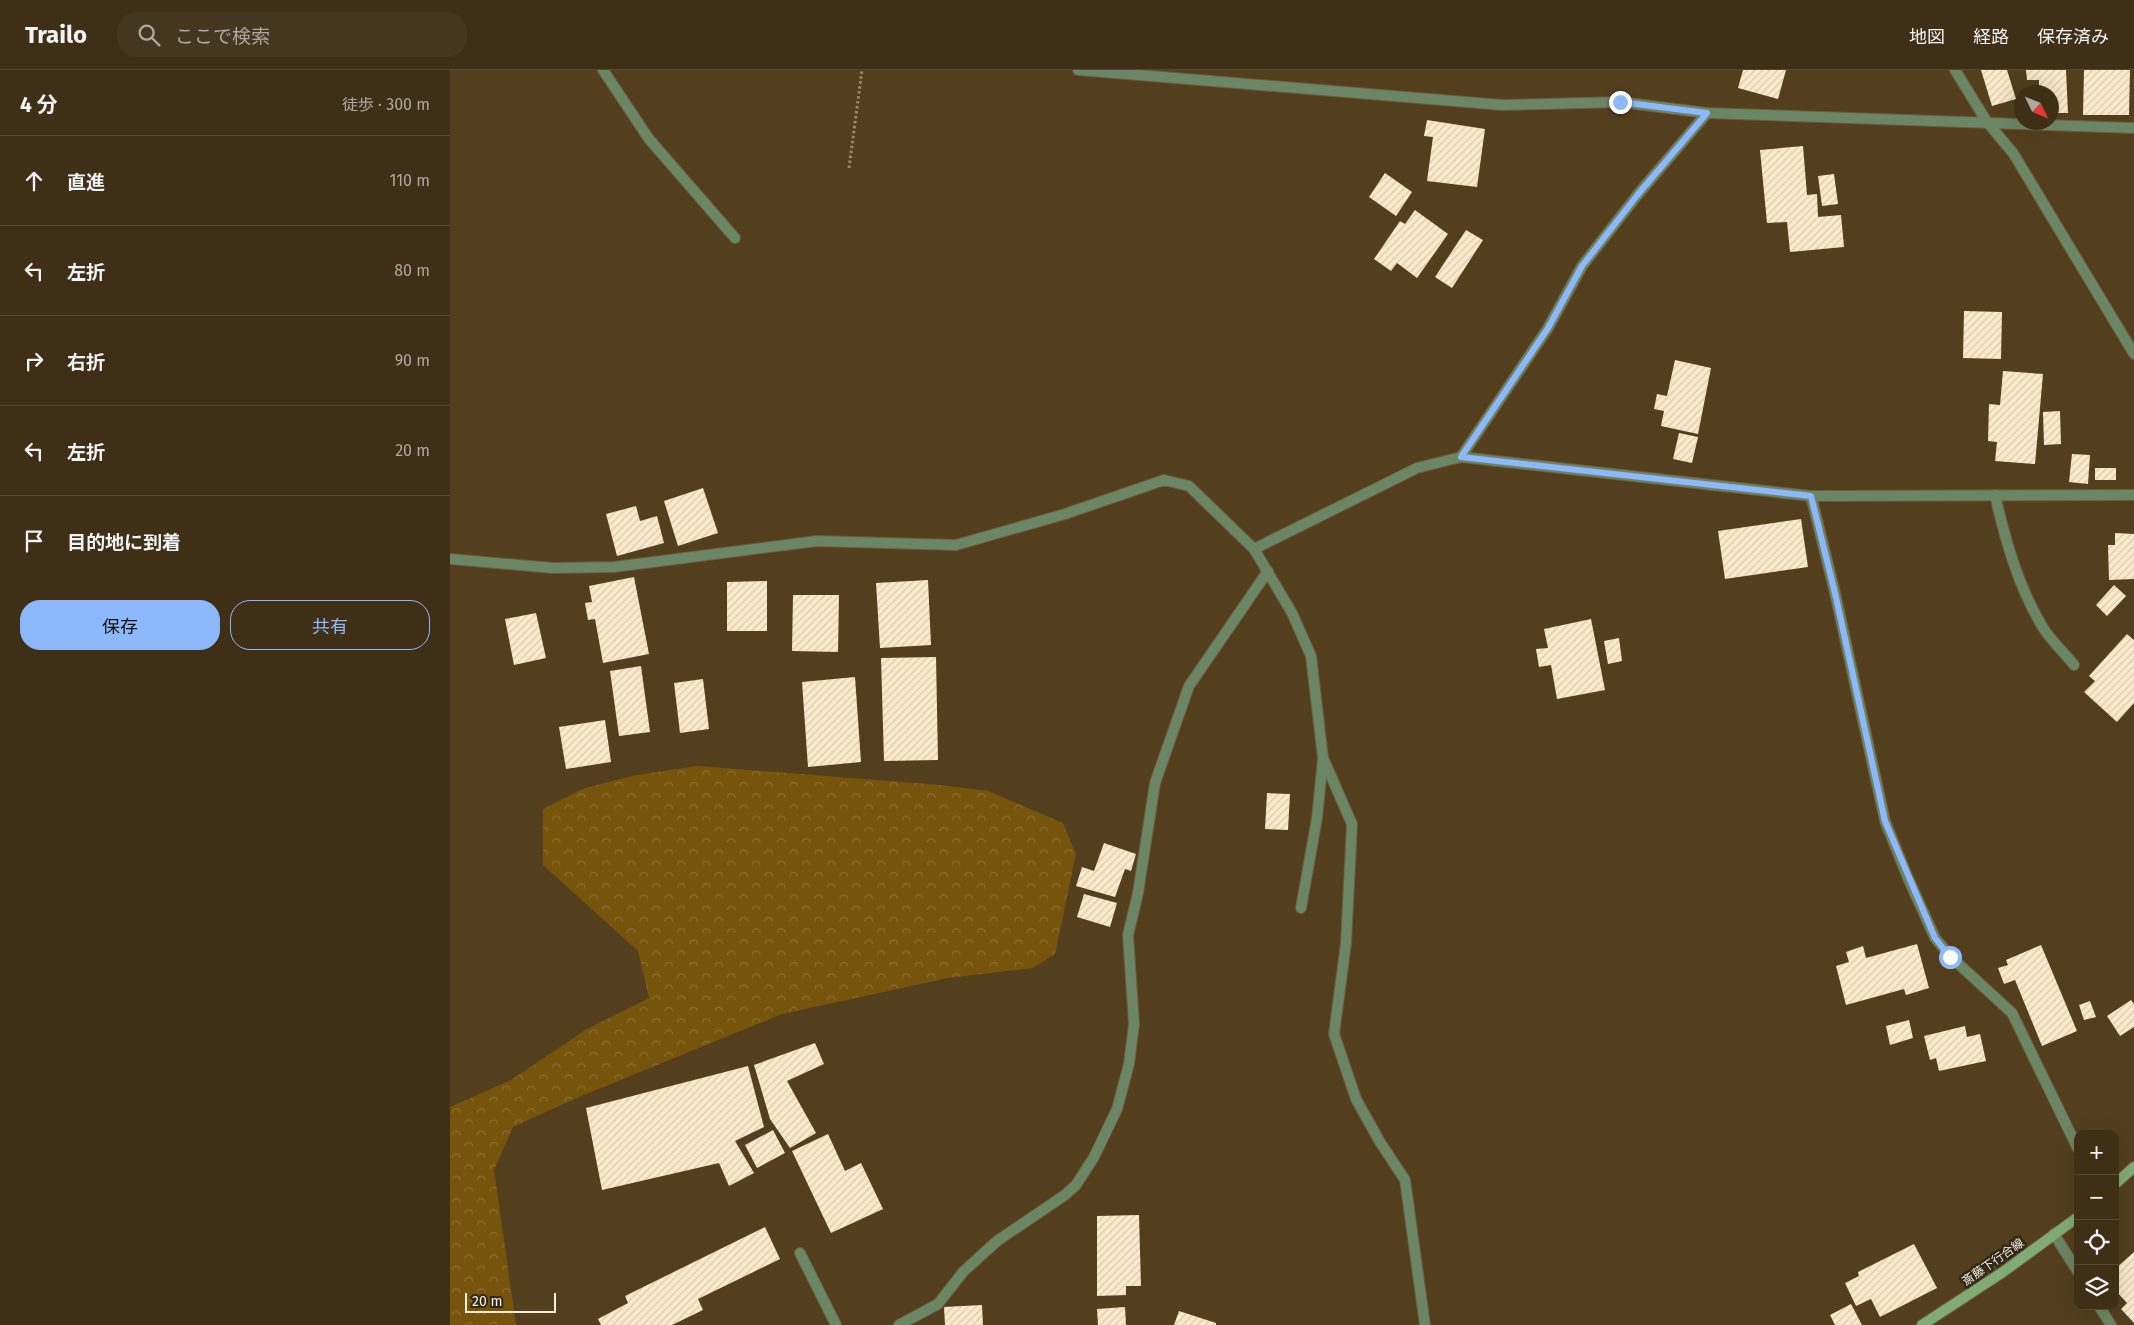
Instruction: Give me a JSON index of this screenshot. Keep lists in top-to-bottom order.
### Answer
{
  "streets": {
    "main road": ["斎藤下行合線"]
  },
  "scale_bar": "20 m",
  "north": "bottom right",
  "page": {
    "header": "Trailo",
    "search": "ここで検索",
    "nav": ["地図", "経路", "保存済み"],
    "heading": ["4 分", "徒歩 · 300 m"],
    "list": [
      ["直進", "110 m"],
      ["左折", "80 m"],
      ["右折", "90 m"],
      ["左折", "20 m"],
      "目的地に到着"
    ],
    "buttons": ["保存", "共有"],
    "map_buttons": ["+", "−"],
    "scale": "20 m"
  }
}
